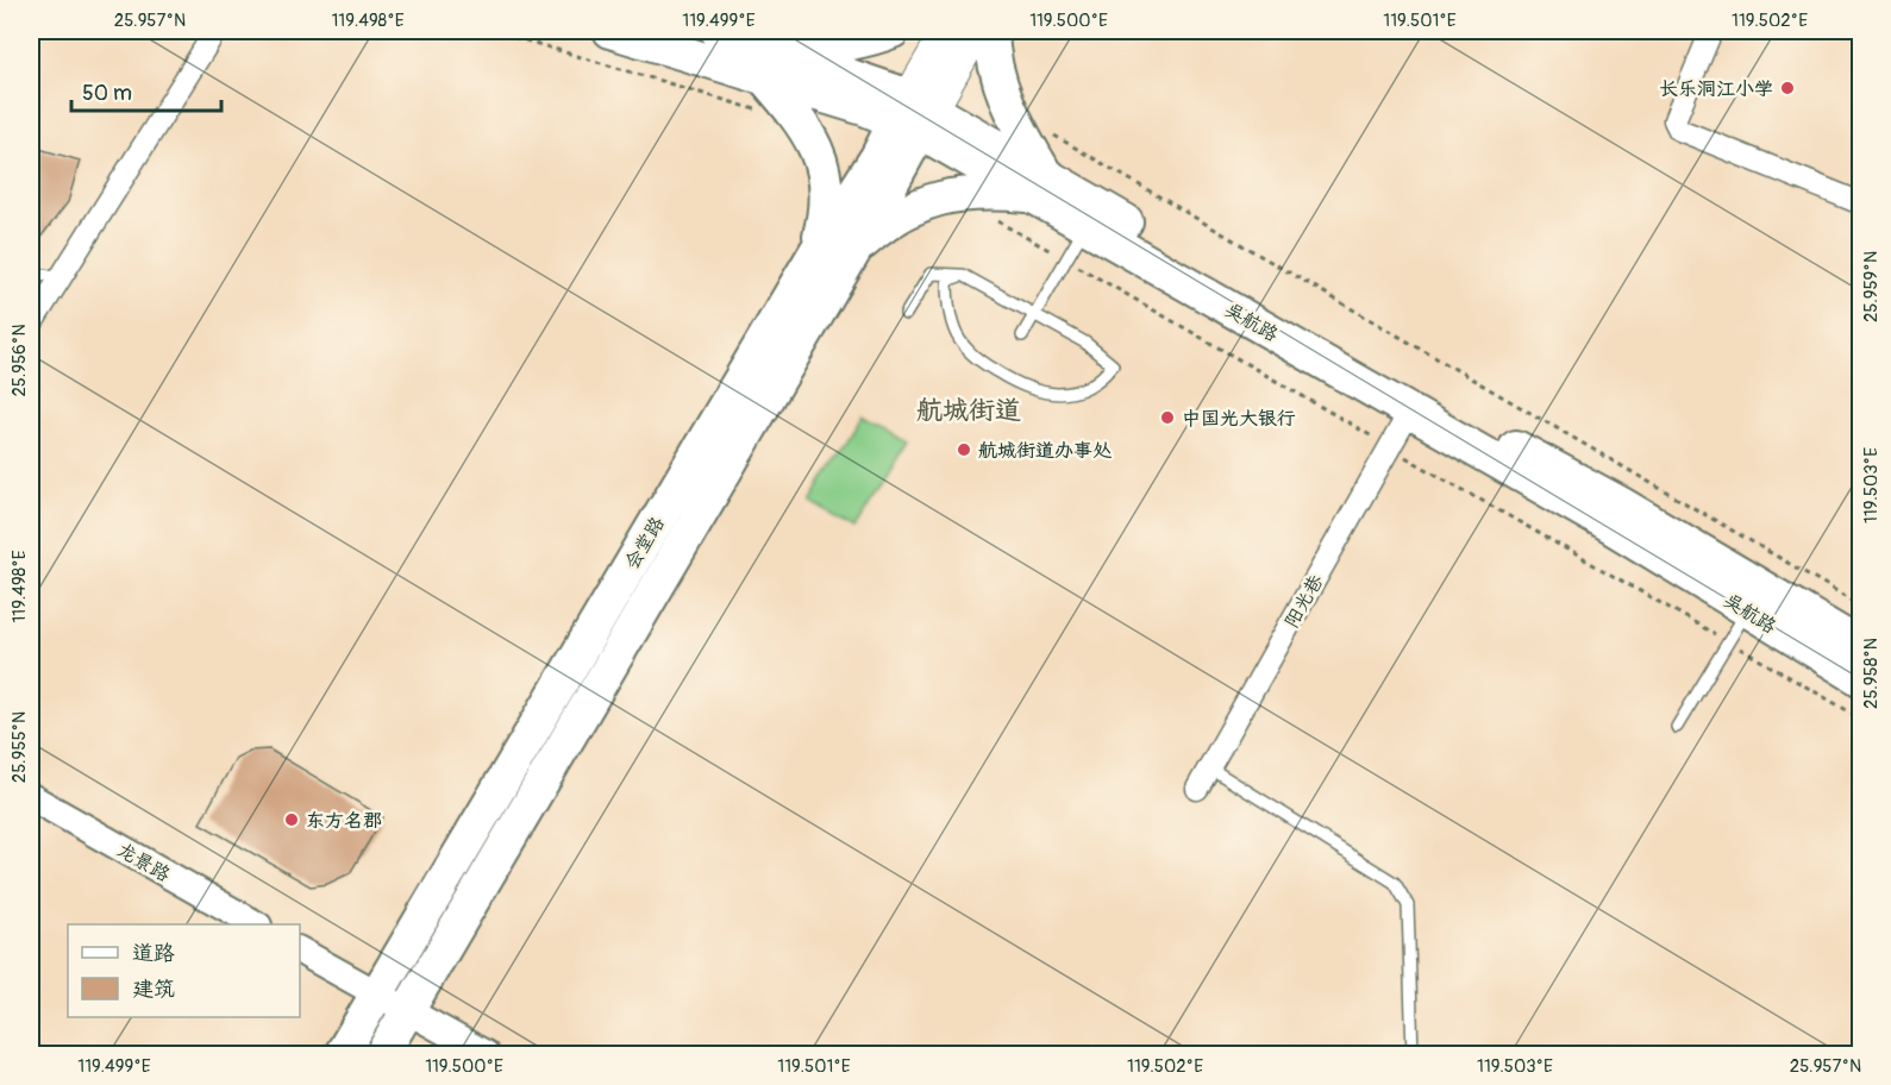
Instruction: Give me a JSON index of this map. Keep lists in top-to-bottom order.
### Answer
{
  "streets": {
    "main road": ["吴航路", "会堂路"],
    "street": ["阳光巷", "龙景路"]
  },
  "crossings": [
    ["吴航路", "会堂路"],
    ["吴航路", "阳光巷"]
  ],
  "districts": ["航城街道"],
  "places": [
    "长乐洞江小学",
    "中国光大银行",
    "航城街道办事处",
    "东方名郡"
  ],
  "legend": ["道路", "建筑"],
  "scale_bar": "50 m",
  "coordinates": [
    "25.957°N",
    "119.498°E",
    "119.499°E",
    "119.500°E",
    "119.501°E",
    "119.502°E",
    "25.959°N",
    "25.956°N",
    "119.503°E",
    "25.958°N",
    "25.955°N"
  ]
}
